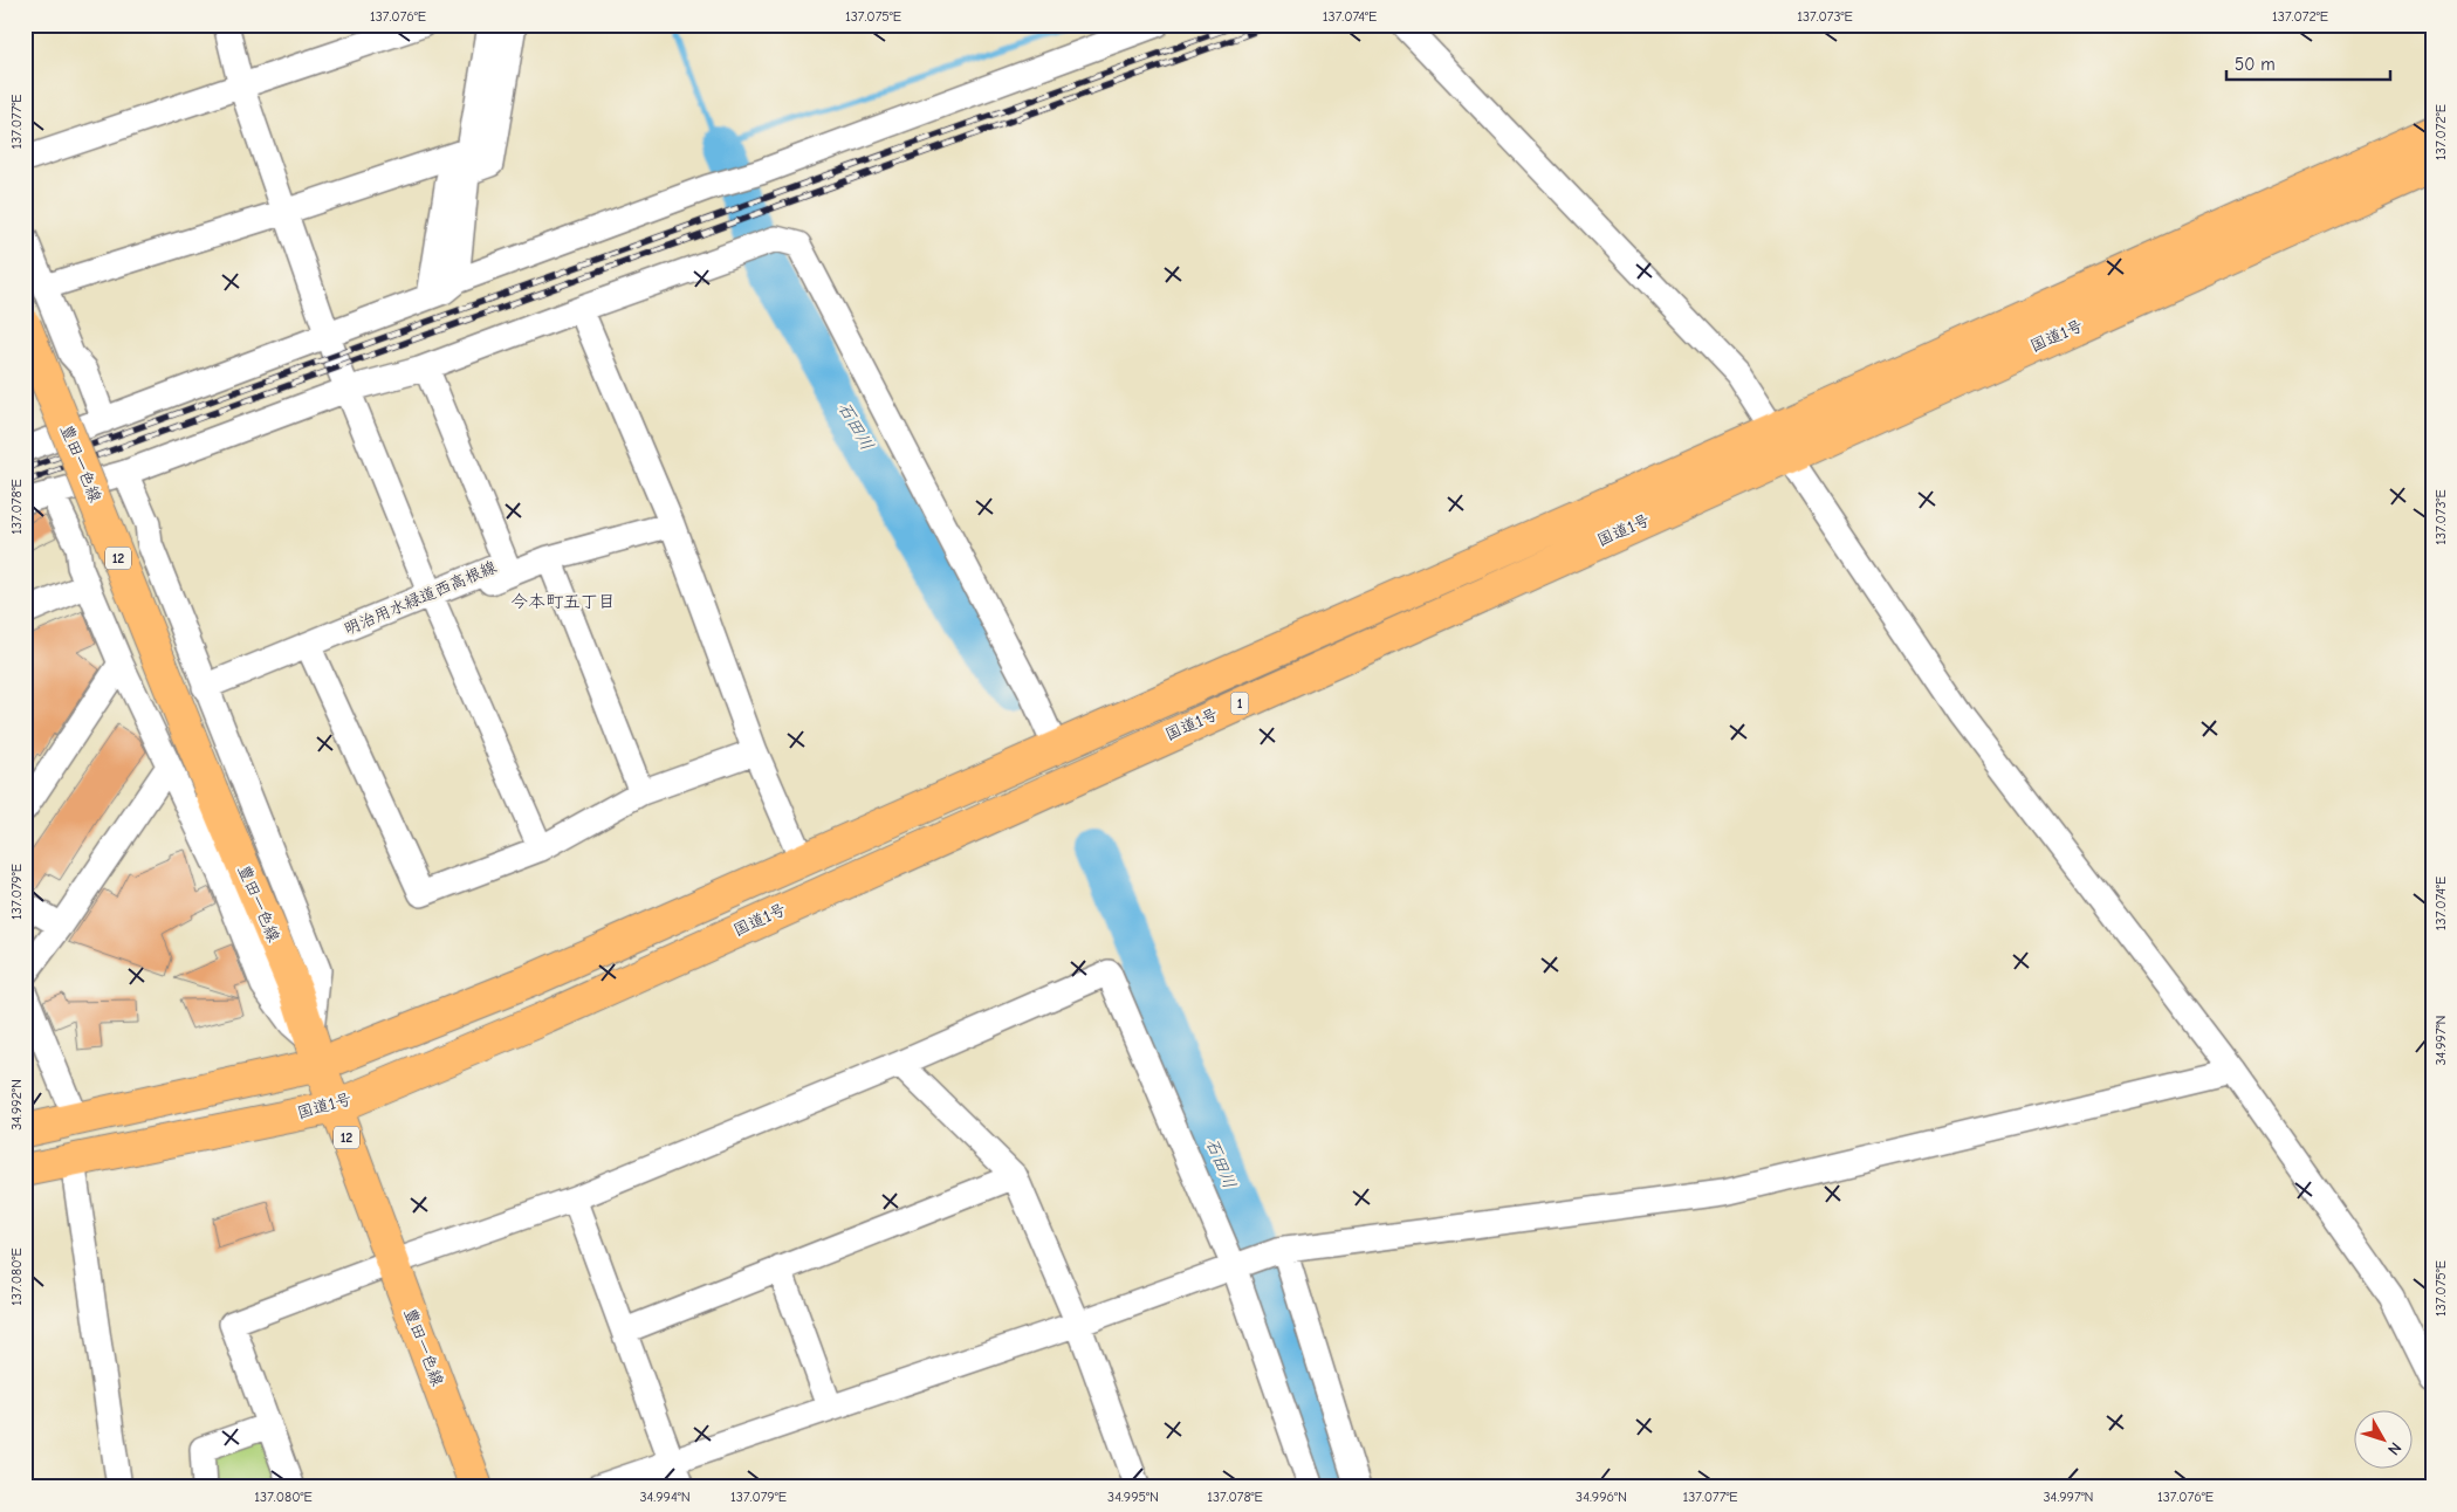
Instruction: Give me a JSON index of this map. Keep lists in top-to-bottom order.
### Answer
{
  "streets": {
    "main road": [
      "国道1号",
      "豊田一色線",
      "12",
      "1"
    ],
    "street": ["明治用水緑道西高根線"]
  },
  "crossings": [
    ["国道1号", "豊田一色線"]
  ],
  "districts": ["今本町五丁目"],
  "water": ["石田川"],
  "scale_bar": "50 m",
  "north": "bottom right",
  "coordinates": [
    "137.076°E",
    "137.075°E",
    "137.074°E",
    "137.073°E",
    "137.072°E",
    "137.077°E",
    "137.078°E",
    "137.079°E",
    "34.997°N",
    "34.992°N",
    "137.080°E",
    "34.994°N",
    "34.995°N",
    "34.996°N"
  ]
}
